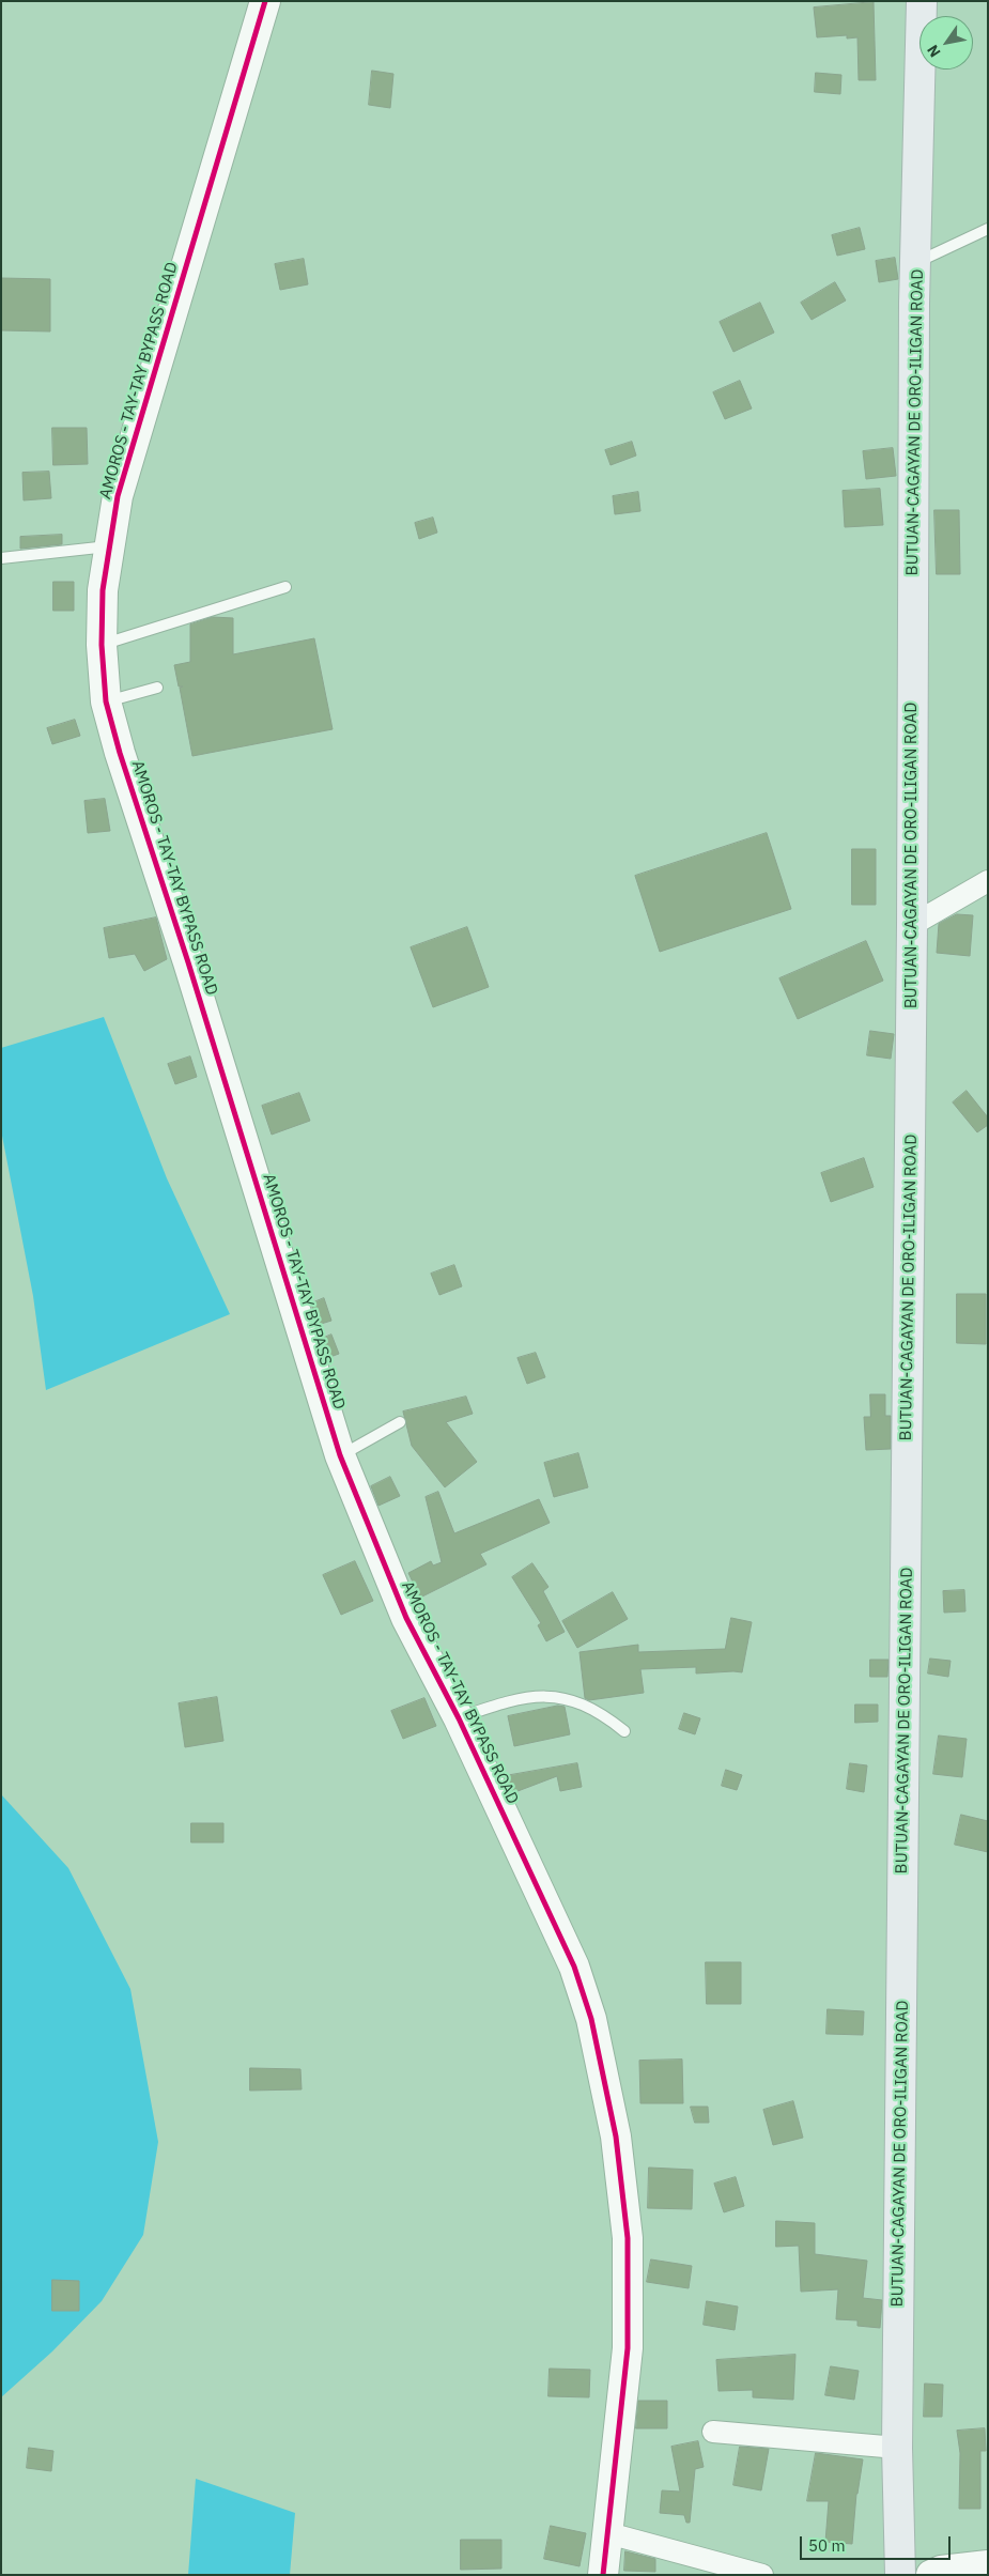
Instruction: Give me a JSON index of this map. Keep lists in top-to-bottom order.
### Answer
{
  "streets": {
    "highway": ["BUTUAN-CAGAYAN DE ORO-ILIGAN ROAD"],
    "street": ["AMOROS - TAY-TAY BYPASS ROAD"]
  },
  "scale_bar": "50 m",
  "north": "bottom left"
}
